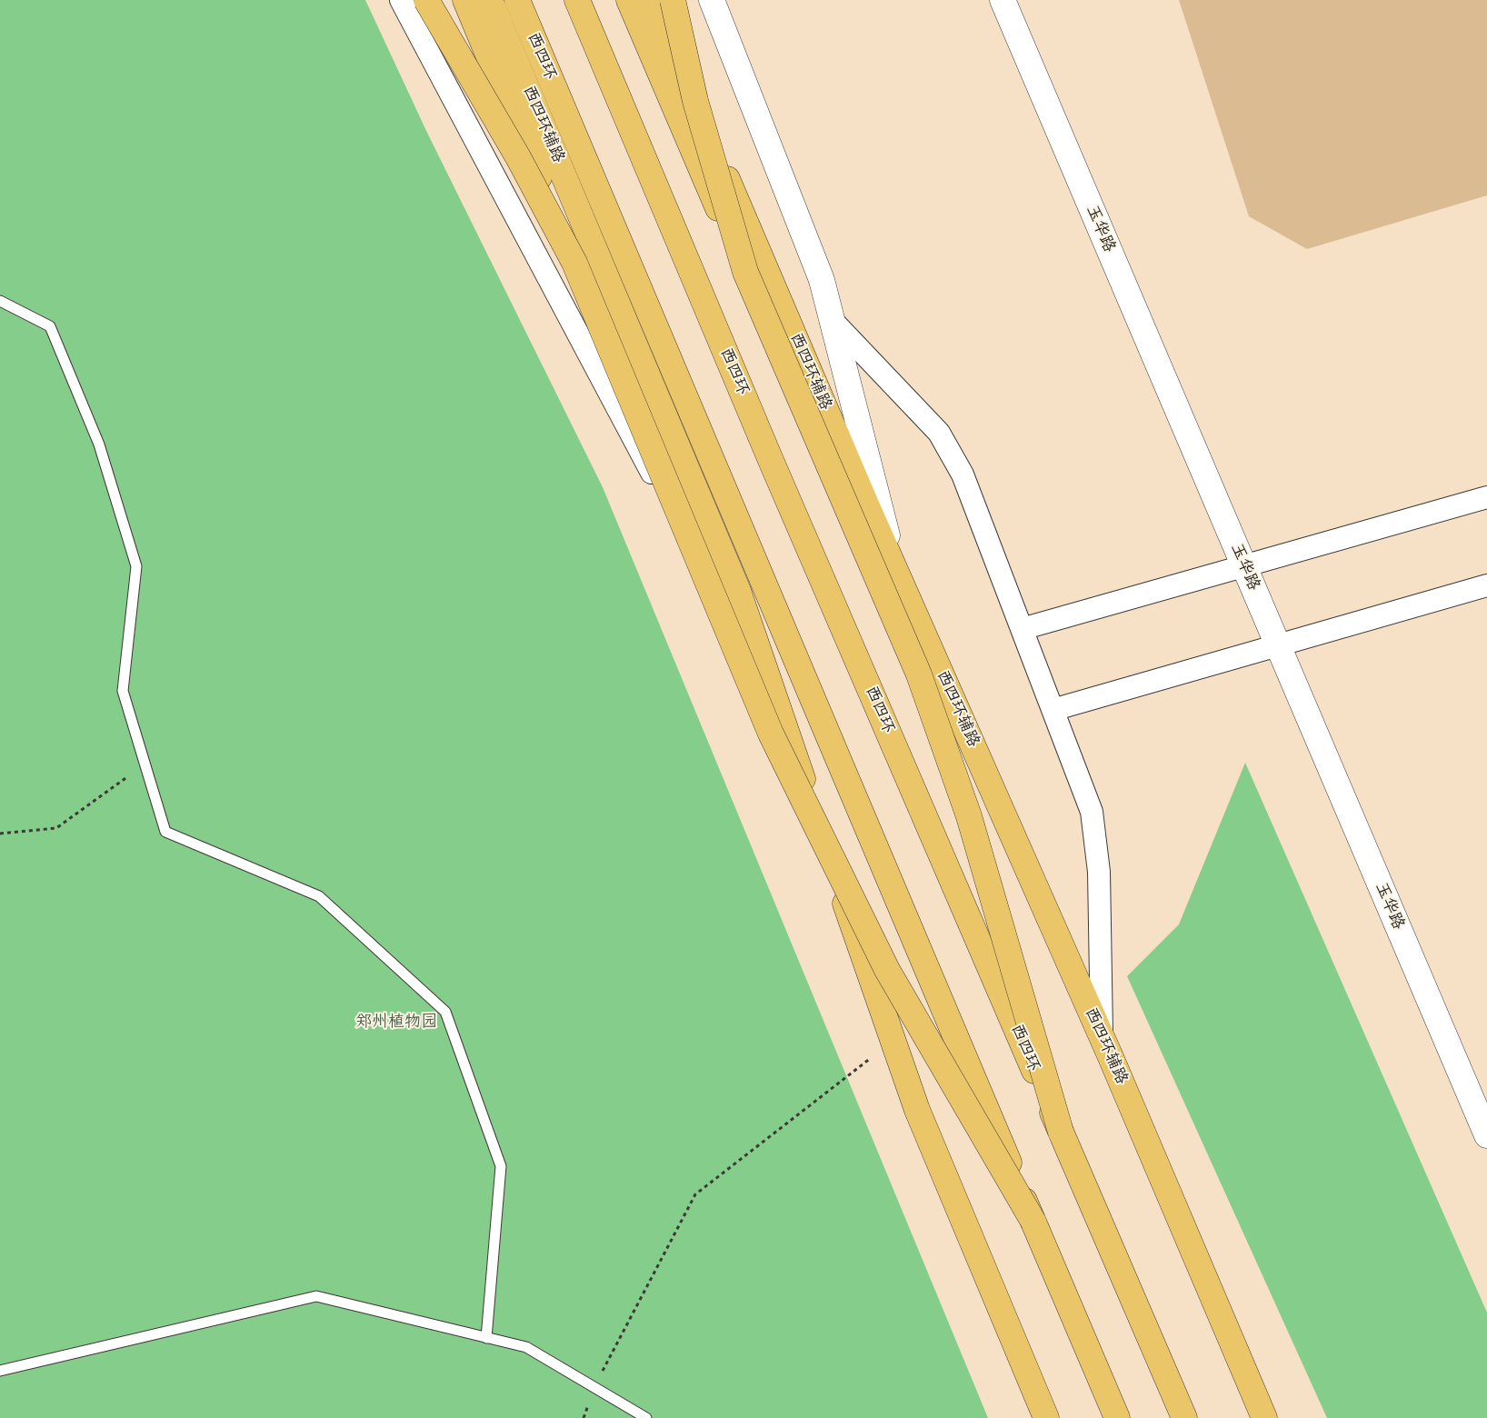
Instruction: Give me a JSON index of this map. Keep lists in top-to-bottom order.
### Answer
{
  "streets": {
    "main road": ["西四环", "西四环辅路"],
    "street": ["玉华路"]
  },
  "parks": ["郑州植物园"]
}
